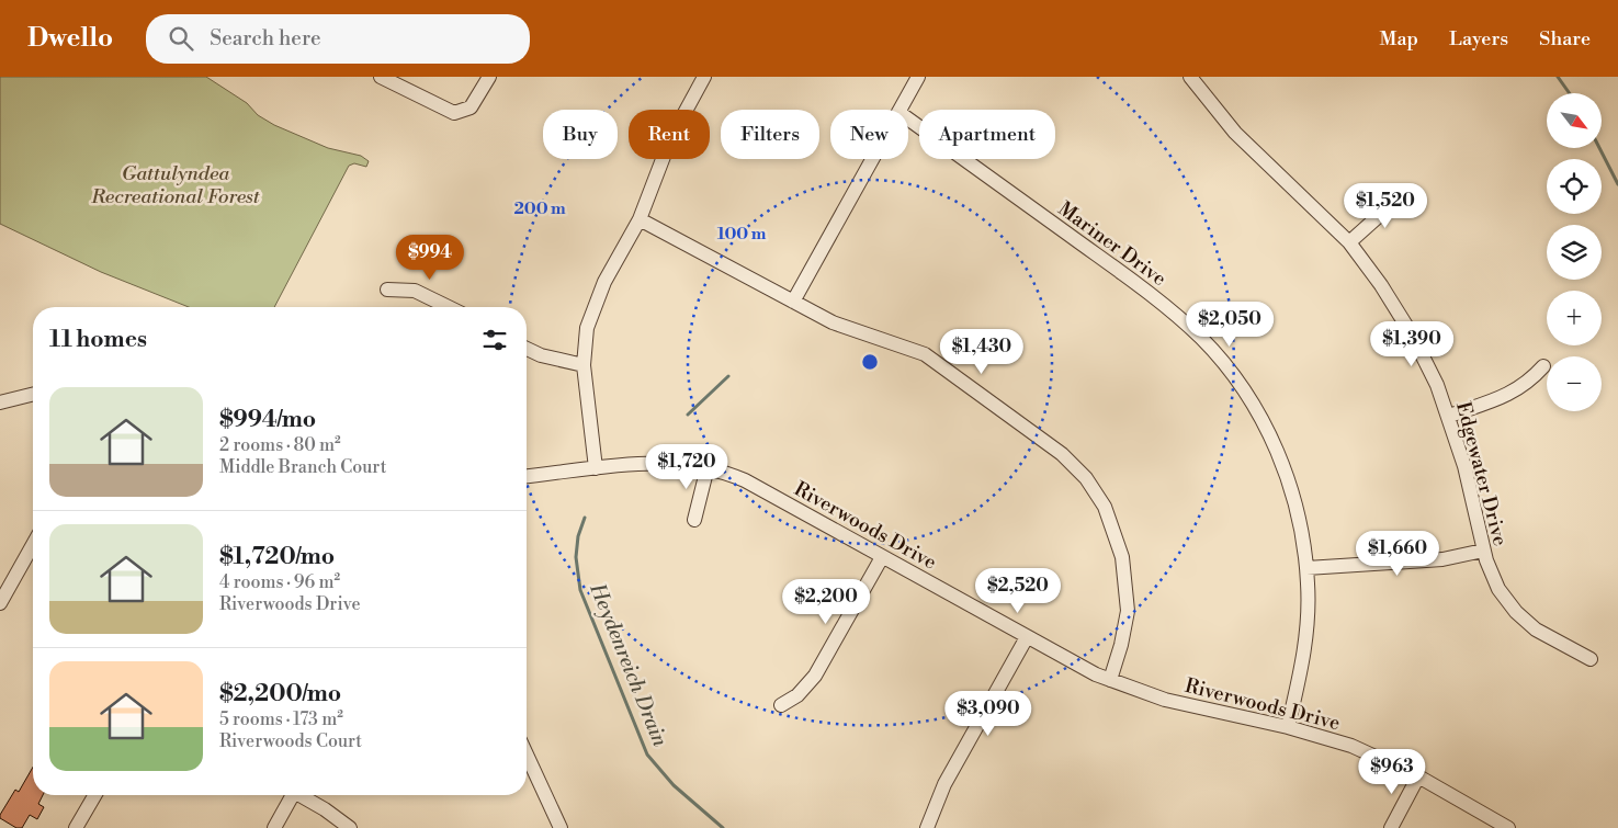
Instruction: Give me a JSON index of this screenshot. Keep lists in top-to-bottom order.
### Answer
{
  "streets": {
    "street": ["Mariner Drive", "Edgewater Drive", "Riverwoods Drive"]
  },
  "crossings": [
    ["Mariner Drive", "Riverwoods Drive"]
  ],
  "water": ["Heydenreich Drain"],
  "parks": ["Gattulyndea Recreational Forest"],
  "north": "bottom right",
  "page": {
    "header": "Dwello",
    "search": "Search here",
    "nav": ["Map", "Layers", "Share"],
    "map_buttons": ["+", "−"],
    "chip": [
      "Buy",
      "Rent",
      "Filters",
      "New",
      "Apartment"
    ],
    "price": [
      "$1,520",
      "$994",
      "$2,050",
      "$1,390",
      "$1,430",
      "$1,720",
      "$1,660",
      "$2,520",
      "$2,200",
      "$3,090",
      "$963"
    ],
    "heading": "11 homes",
    "list": [
      {
        "name": "$994/mo",
        "note": "2 rooms · 80 m² · Middle Branch Court"
      },
      {
        "name": "$1,720/mo",
        "note": "4 rooms · 96 m² · Riverwoods Drive"
      },
      {
        "name": "$2,200/mo",
        "note": "5 rooms · 173 m² · Riverwoods Court"
      }
    ]
  },
  "rings": ["200 m", "100 m"]
}
